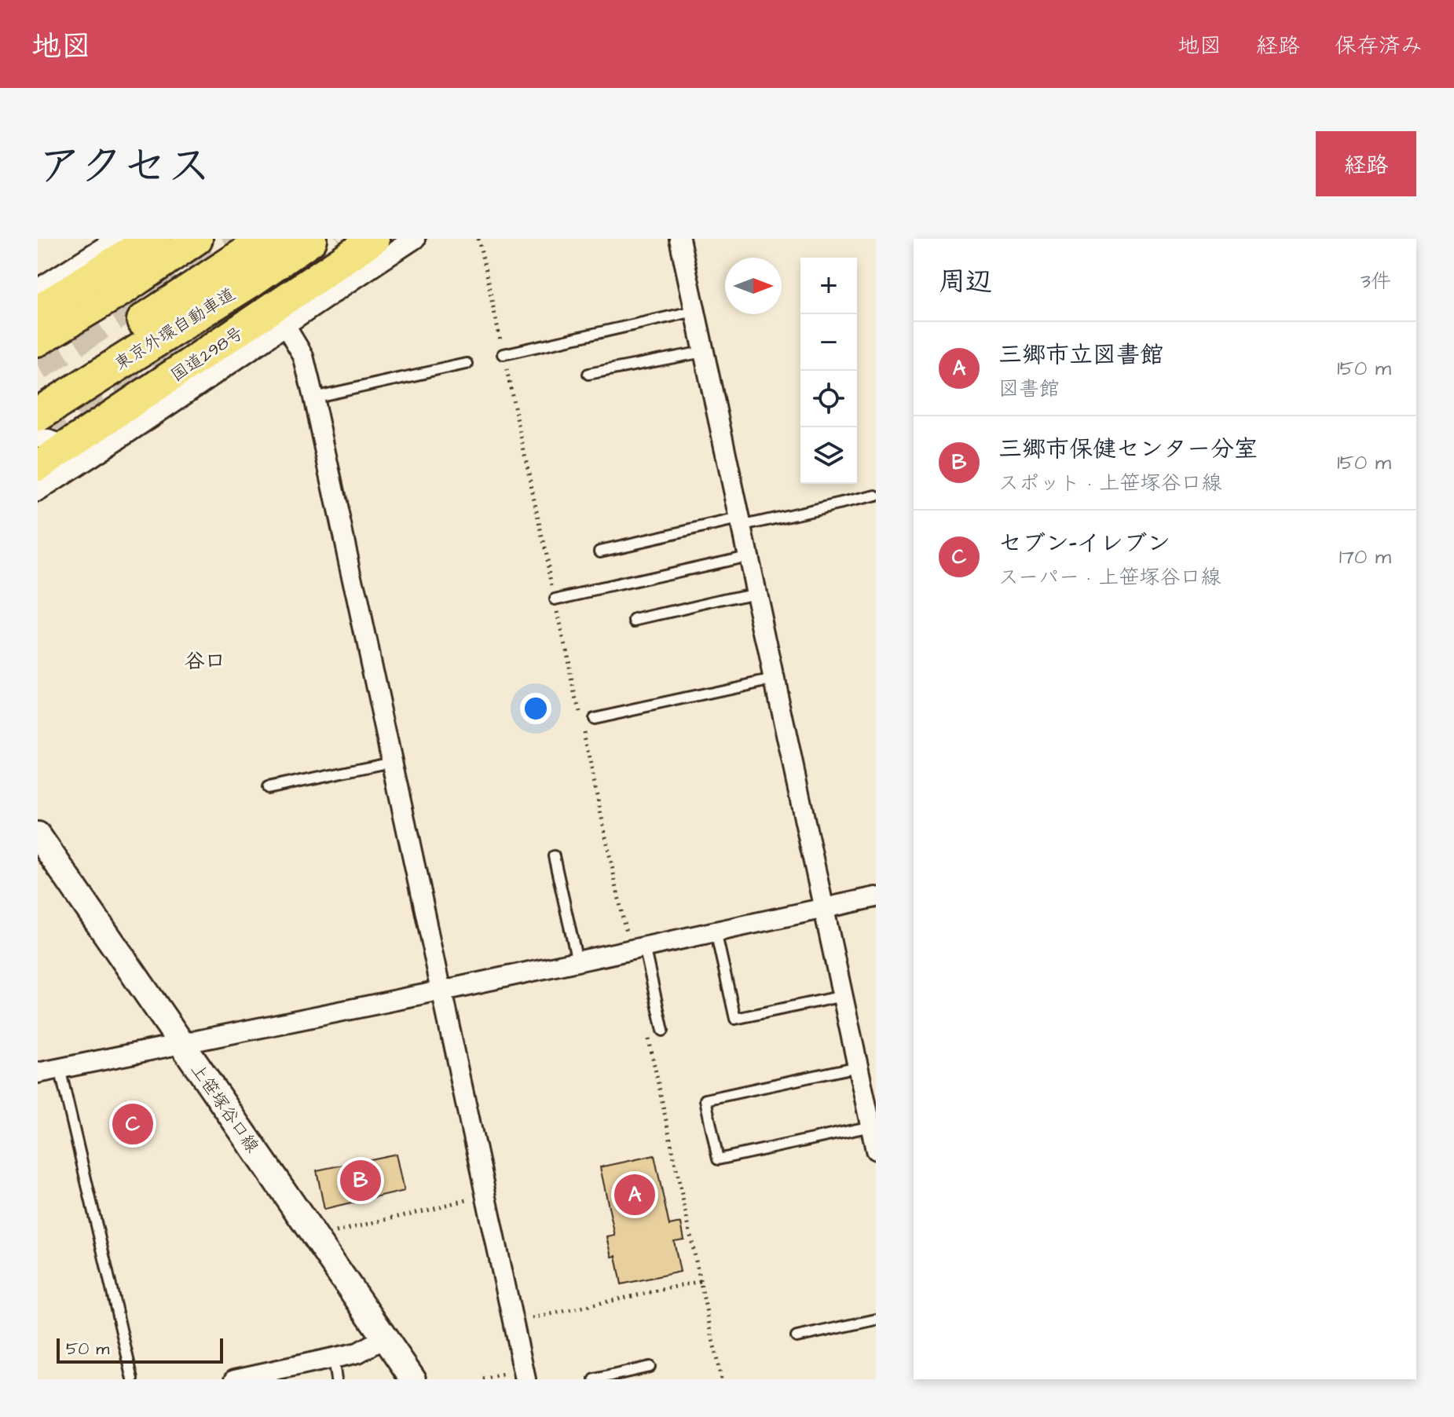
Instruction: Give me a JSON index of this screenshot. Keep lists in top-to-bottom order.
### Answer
{
  "streets": {
    "highway": ["東京外環自動車道", "国道298号"],
    "main road": ["上笹塚谷口線"]
  },
  "districts": ["谷口"],
  "scale_bar": "50 m",
  "north": "right",
  "page": {
    "header": "地図",
    "nav": ["地図", "経路", "保存済み"],
    "title": "アクセス",
    "buttons": "経路",
    "heading": ["周辺", "3件"],
    "map_buttons": ["+", "−"],
    "list": [
      {
        "mark": "A",
        "name": "三郷市立図書館",
        "note": "図書館",
        "value": "150 m"
      },
      {
        "mark": "B",
        "name": "三郷市保健センター分室",
        "note": "スポット · 上笹塚谷口線",
        "value": "150 m"
      },
      {
        "mark": "C",
        "name": "セブン-イレブン",
        "note": "スーパー · 上笹塚谷口線",
        "value": "170 m"
      }
    ],
    "pins": ["C", "B", "A"],
    "scale": "50 m"
  }
}
